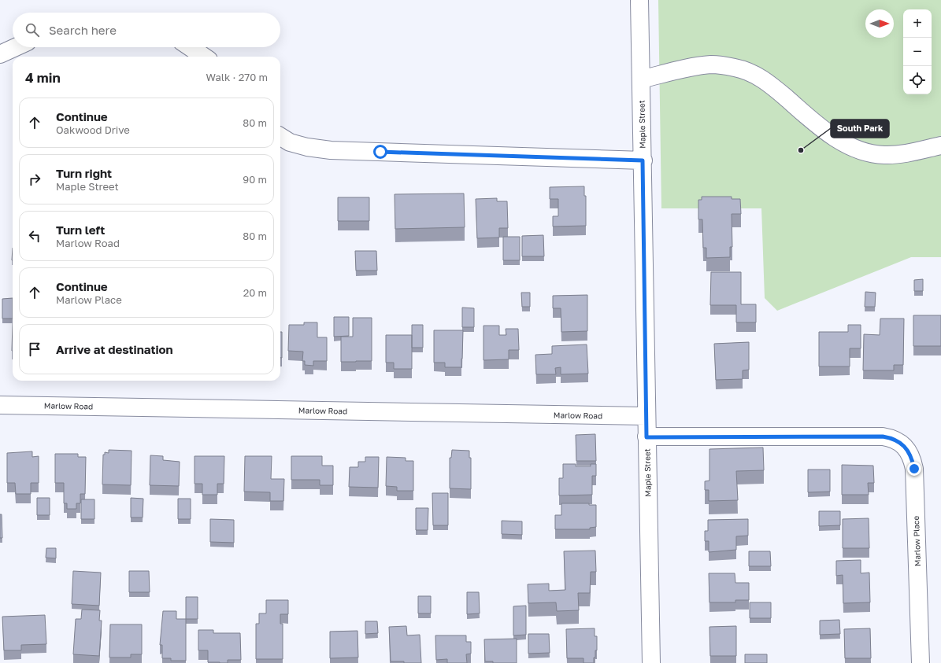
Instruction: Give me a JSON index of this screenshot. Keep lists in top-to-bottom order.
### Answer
{
  "streets": {
    "street": ["Maple Street", "Marlow Road", "Marlow Place"]
  },
  "crossings": [
    ["Maple Street", "Marlow Road"],
    ["Maple Street", "Marlow Place"]
  ],
  "places": ["South Park"],
  "north": "right",
  "page": {
    "map_buttons": ["+", "−"],
    "search": "Search here",
    "heading": ["4 min", "Walk · 270 m"],
    "list": [
      ["Continue", "Oakwood Drive", "80 m"],
      ["Turn right", "Maple Street", "90 m"],
      ["Turn left", "Marlow Road", "80 m"],
      ["Continue", "Marlow Place", "20 m"],
      "Arrive at destination"
    ]
  }
}
